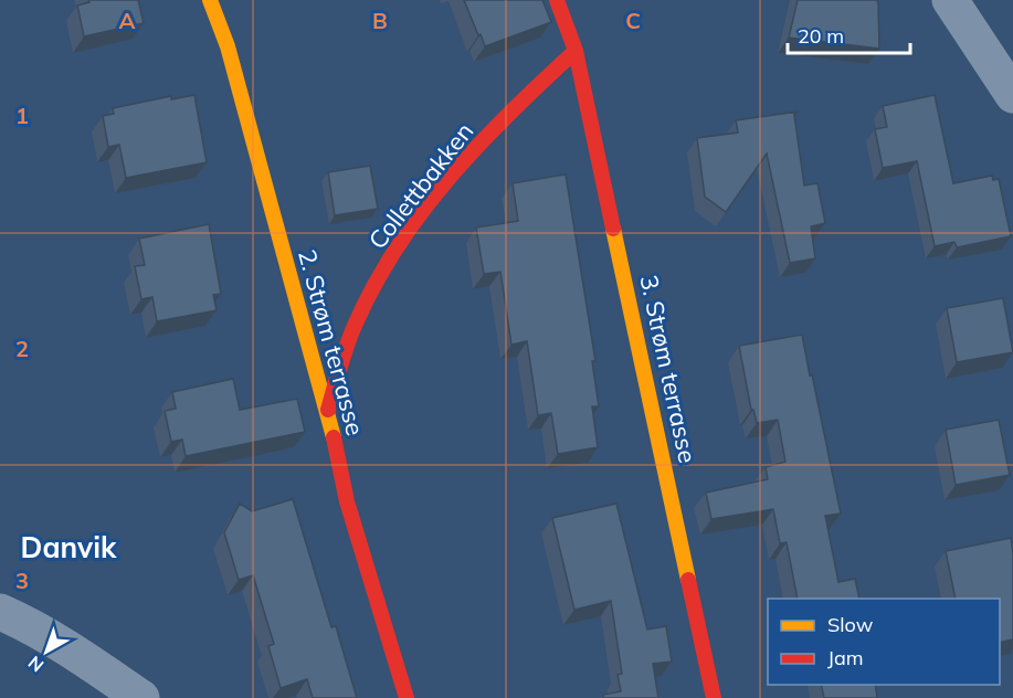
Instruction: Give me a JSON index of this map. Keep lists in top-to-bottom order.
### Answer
{
  "streets": {
    "main road": ["Collettbakken", "2. Strøm terrasse", "3. Strøm terrasse"]
  },
  "crossings": [
    ["Collettbakken", "2. Strøm terrasse"],
    ["Collettbakken", "3. Strøm terrasse"]
  ],
  "districts": ["Danvik"],
  "legend": ["Slow", "Jam"],
  "scale_bar": "20 m",
  "north": "bottom left",
  "grid": {
    "columns": ["A", "B", "C"],
    "rows": ["1", "2", "3"]
  }
}
